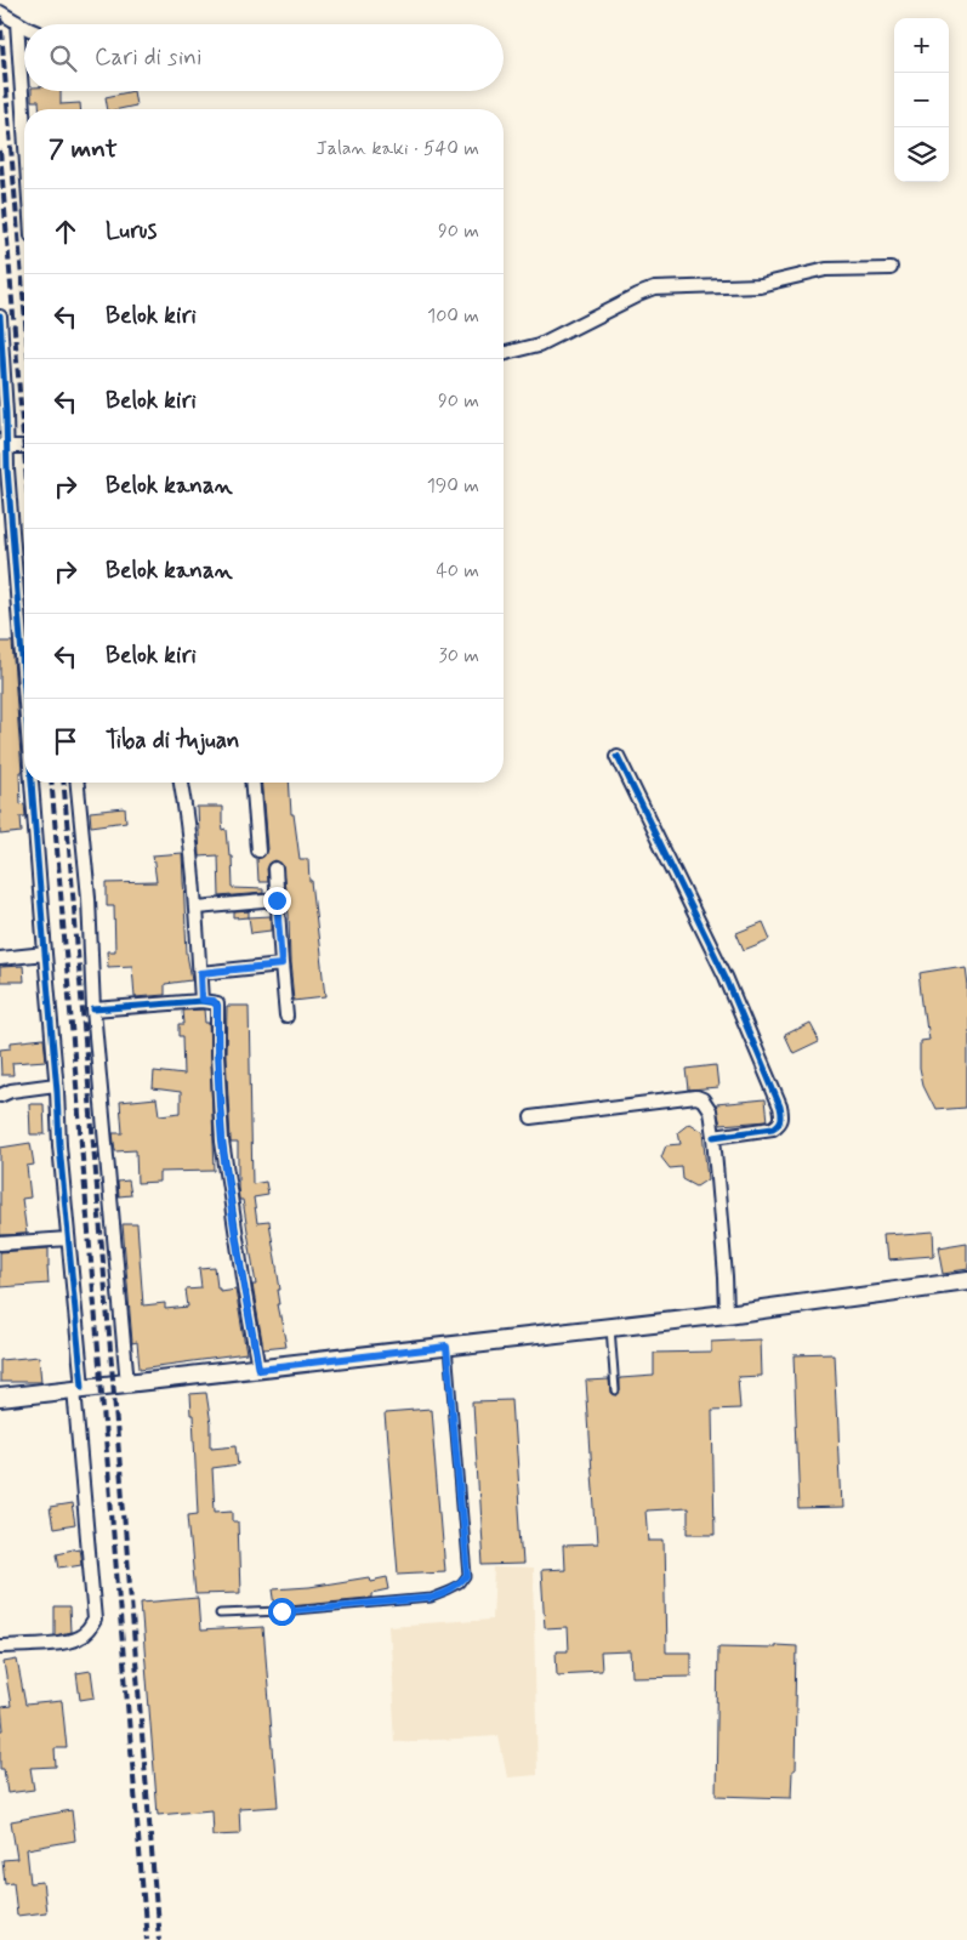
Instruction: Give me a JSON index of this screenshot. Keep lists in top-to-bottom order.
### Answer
{
  "page": {
    "map_buttons": ["+", "−"],
    "search": "Cari di sini",
    "heading": ["7 mnt", "Jalan kaki · 540 m"],
    "list": [
      ["Lurus", "90 m"],
      ["Belok kiri", "100 m"],
      ["Belok kiri", "90 m"],
      ["Belok kanan", "190 m"],
      ["Belok kanan", "40 m"],
      ["Belok kiri", "30 m"],
      "Tiba di tujuan"
    ]
  }
}
